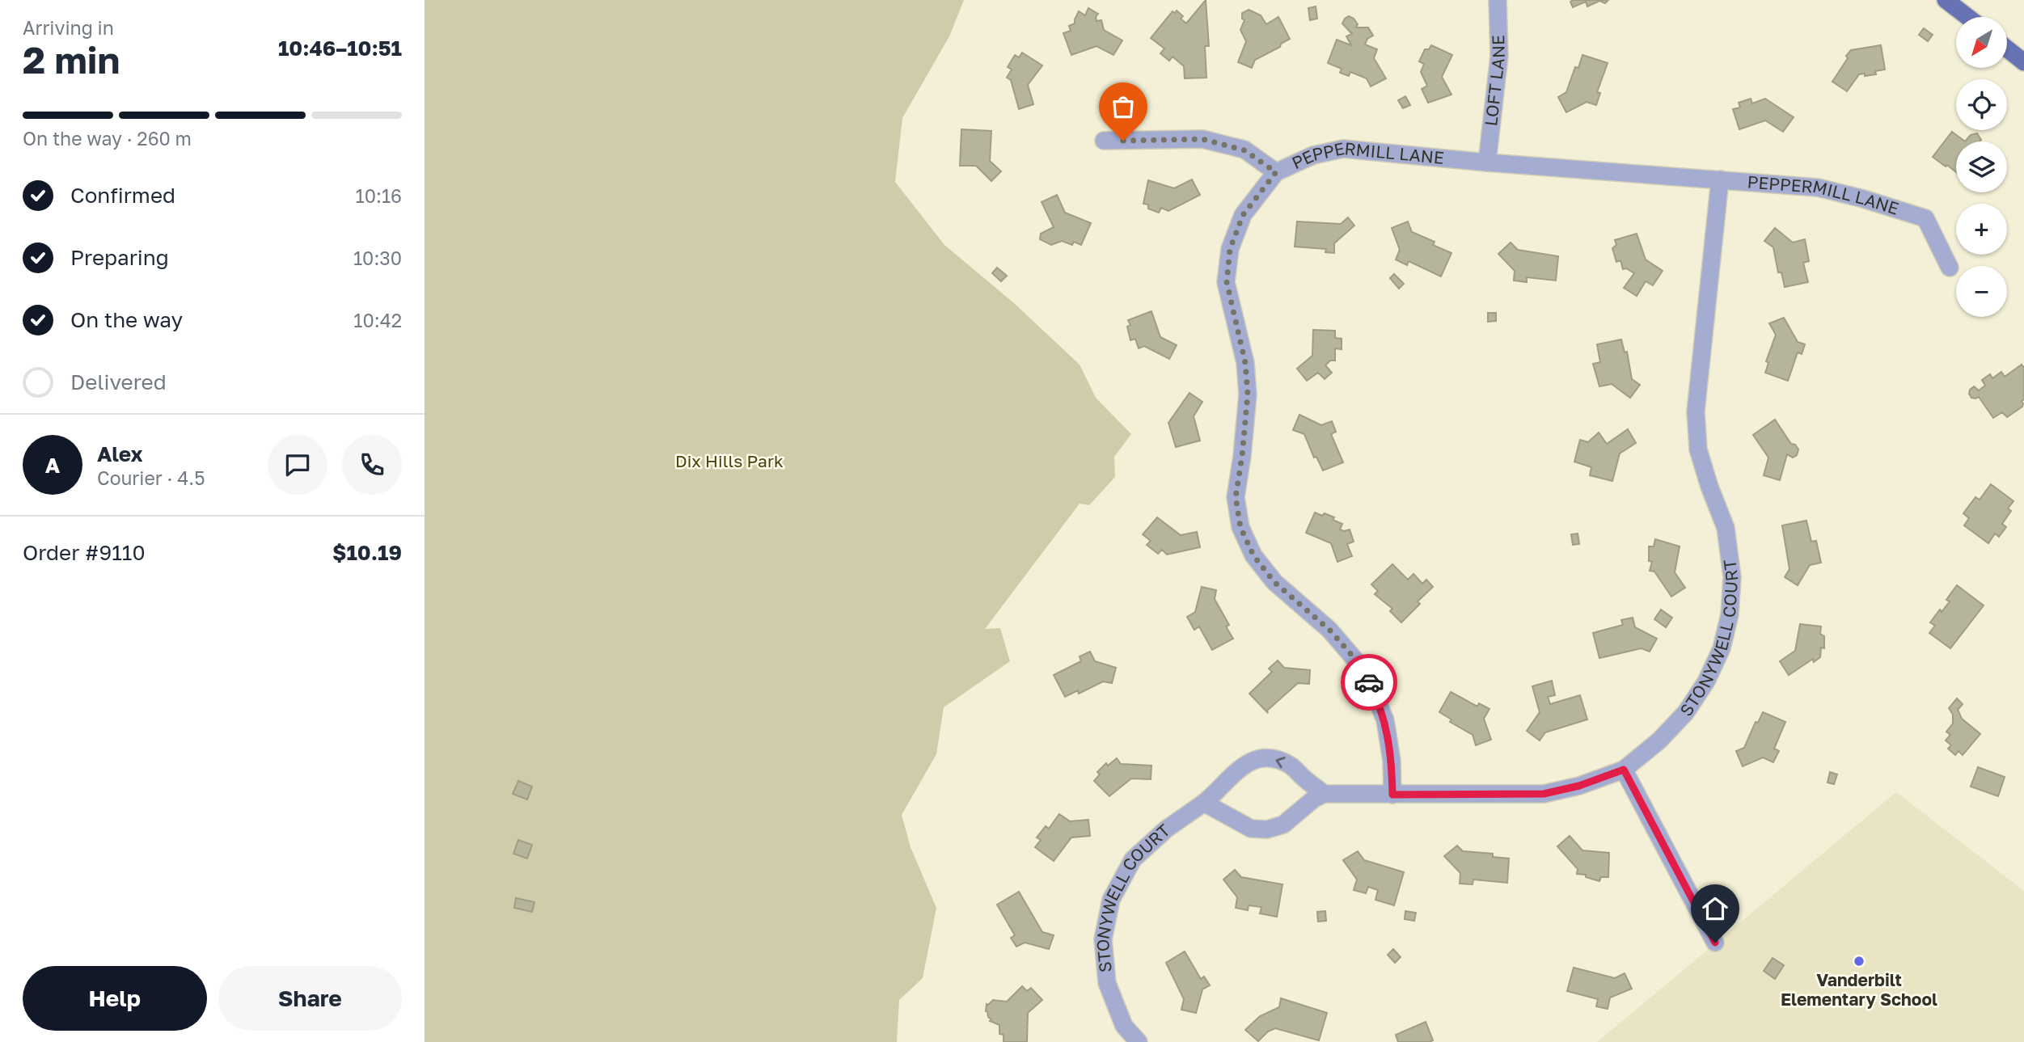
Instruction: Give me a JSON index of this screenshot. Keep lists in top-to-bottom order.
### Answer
{
  "streets": {
    "street": ["LOFT LANE", "PEPPERMILL LANE", "STONYWELL COURT"]
  },
  "crossings": [
    ["LOFT LANE", "PEPPERMILL LANE"],
    ["PEPPERMILL LANE", "STONYWELL COURT"]
  ],
  "parks": ["Dix Hills Park"],
  "places": ["Vanderbilt Elementary School"],
  "north": "bottom left",
  "page": {
    "heading": ["2 min", "Arriving in", "10:46–10:51"],
    "panel": [
      "Alex",
      "Courier · 4.5",
      "Order #9110",
      "$10.19"
    ],
    "map_buttons": ["+", "−"],
    "bar": "On the way · 260 m",
    "list": [
      ["Confirmed", "10:16"],
      ["Preparing", "10:30"],
      ["On the way", "10:42"],
      "Delivered"
    ],
    "round": "A",
    "buttons": ["Help", "Share"]
  }
}
